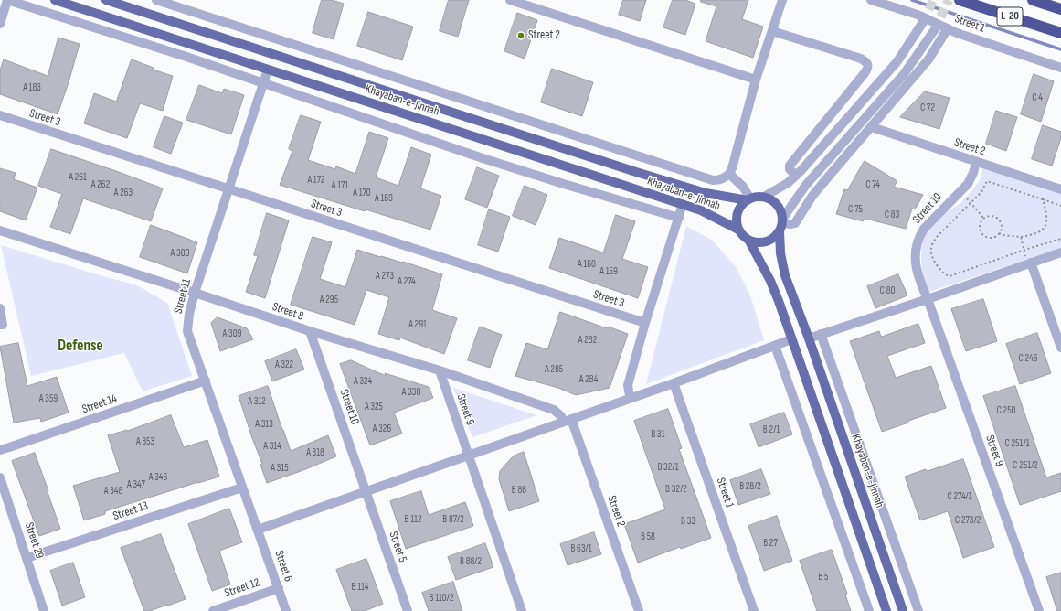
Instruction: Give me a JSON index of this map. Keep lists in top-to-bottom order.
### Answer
{
  "streets": {
    "highway": ["L-20"],
    "main road": ["Khayaban-e-Jinnah"],
    "street": [
      "Street 1",
      "Street 3",
      "Street 2",
      "Street 10",
      "Street 11",
      "Street 8",
      "Street 14",
      "Street 9",
      "Street 13",
      "Street 29",
      "Street 5",
      "Street 6",
      "Street 12"
    ]
  },
  "crossings": [
    ["Khayaban-e-Jinnah", "Street 11"],
    ["Street 3", "Street 11"],
    ["Street 2", "Street 10"],
    ["Street 2", "Street 8"],
    ["Street 10", "Street 8"],
    ["Street 10", "Street 9"],
    ["Street 10", "Street 5"],
    ["Street 11", "Street 8"],
    ["Street 11", "Street 14"],
    ["Street 11", "Street 13"],
    ["Street 11", "Street 6"],
    ["Street 8", "Street 9"],
    ["Street 13", "Street 29"],
    ["Street 6", "Street 12"]
  ],
  "districts": ["Defense"],
  "places": ["Street 2"],
  "house_numbers": [
    "A 183",
    "C 4",
    "C 72",
    "A 261",
    "A 172",
    "A 262",
    "C 74",
    "A 171",
    "A 263",
    "A 170",
    "A 169",
    "C 75",
    "C 83",
    "A 300",
    "A 160",
    "A 159",
    "A 273",
    "A 274",
    "C 80",
    "A 295",
    "A 291",
    "A 309",
    "A 282",
    "C 246",
    "A 322",
    "A 285",
    "A 284",
    "A 324",
    "A 330",
    "A 359",
    "A 312",
    "A 325",
    "C 250",
    "A 313",
    "A 326",
    "B 2/1",
    "B 31",
    "A 353",
    "C 251/1",
    "A 314",
    "A 318",
    "C 251/2",
    "B 32/1",
    "A 315",
    "A 346",
    "A 347",
    "B 28/2",
    "B 32/2",
    "B 86",
    "A 348",
    "C 274/1",
    "B 112",
    "B 87/2",
    "C 273/2",
    "B 33",
    "B 58",
    "B 27",
    "B 63/1",
    "B 88/2",
    "B 5",
    "B 114",
    "B 110/2"
  ]
}
